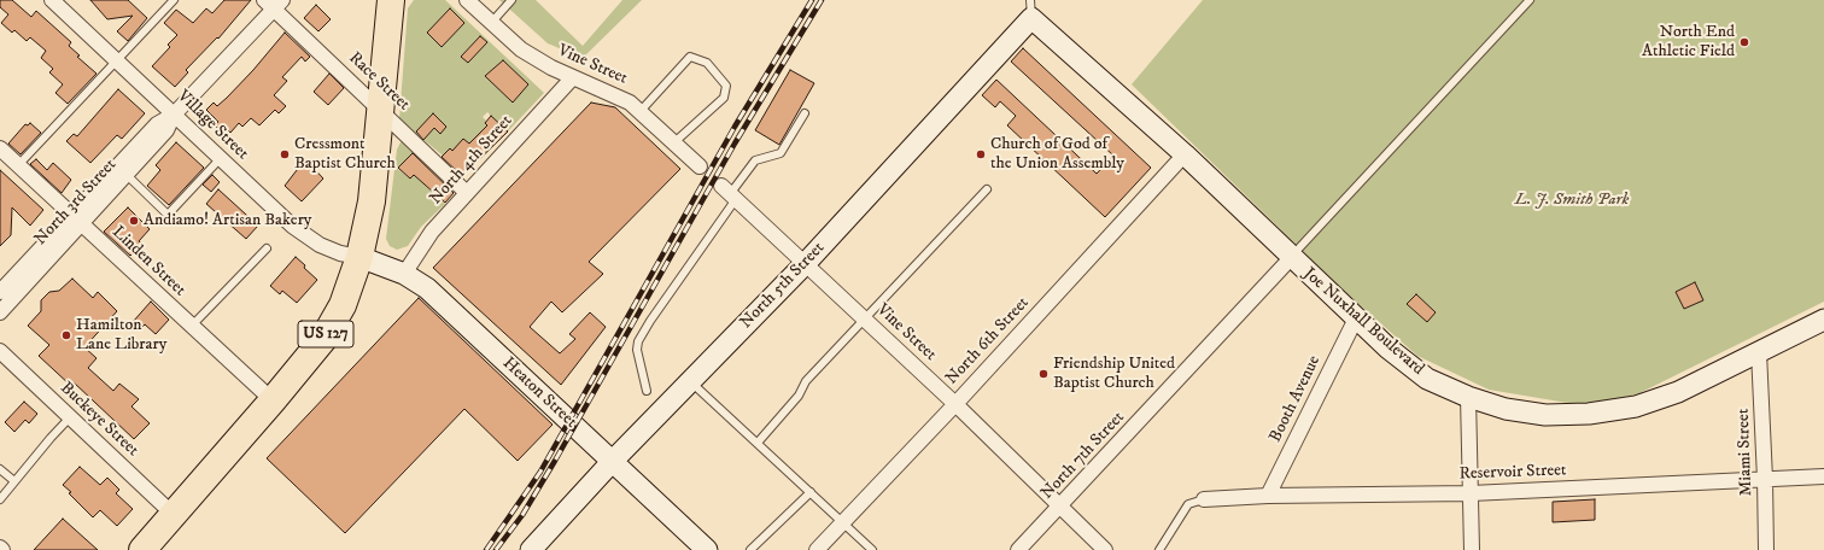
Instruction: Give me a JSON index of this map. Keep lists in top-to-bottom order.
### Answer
{
  "streets": {
    "highway": ["US 127"],
    "street": [
      "Vine Street",
      "Race Street",
      "Village Street",
      "North 4th Street",
      "North 3rd Street",
      "Linden Street",
      "North 5th Street",
      "Joe Nuxhall Boulevard",
      "North 6th Street",
      "Heaton Street",
      "Booth Avenue",
      "Buckeye Street",
      "Miami Street",
      "North 7th Street",
      "Reservoir Street"
    ]
  },
  "crossings": [
    ["Vine Street", "North 4th Street"],
    ["Vine Street", "North 5th Street"],
    ["Vine Street", "North 6th Street"],
    ["Vine Street", "North 7th Street"],
    ["Race Street", "North 4th Street"],
    ["Race Street", "North 3rd Street"],
    ["Race Street", "US 127"],
    ["Village Street", "North 3rd Street"],
    ["Village Street", "US 127"],
    ["Village Street", "Heaton Street"],
    ["North 4th Street", "Heaton Street"],
    ["North 3rd Street", "Linden Street"],
    ["Linden Street", "US 127"],
    ["North 5th Street", "Joe Nuxhall Boulevard"],
    ["North 5th Street", "Heaton Street"],
    ["Joe Nuxhall Boulevard", "North 6th Street"],
    ["Joe Nuxhall Boulevard", "Booth Avenue"],
    ["Joe Nuxhall Boulevard", "Miami Street"],
    ["Joe Nuxhall Boulevard", "North 7th Street"],
    ["US 127", "Heaton Street"],
    ["US 127", "Buckeye Street"],
    ["Booth Avenue", "Reservoir Street"],
    ["Miami Street", "Reservoir Street"]
  ],
  "parks": ["L. J. Smith Park"],
  "places": [
    "North End Athletic Field",
    "Cressmont Baptist Church",
    "Church of God of the Union Assembly",
    "Andiamo! Artisan Bakery",
    "Hamilton Lane Library",
    "Friendship United Baptist Church"
  ]
}
